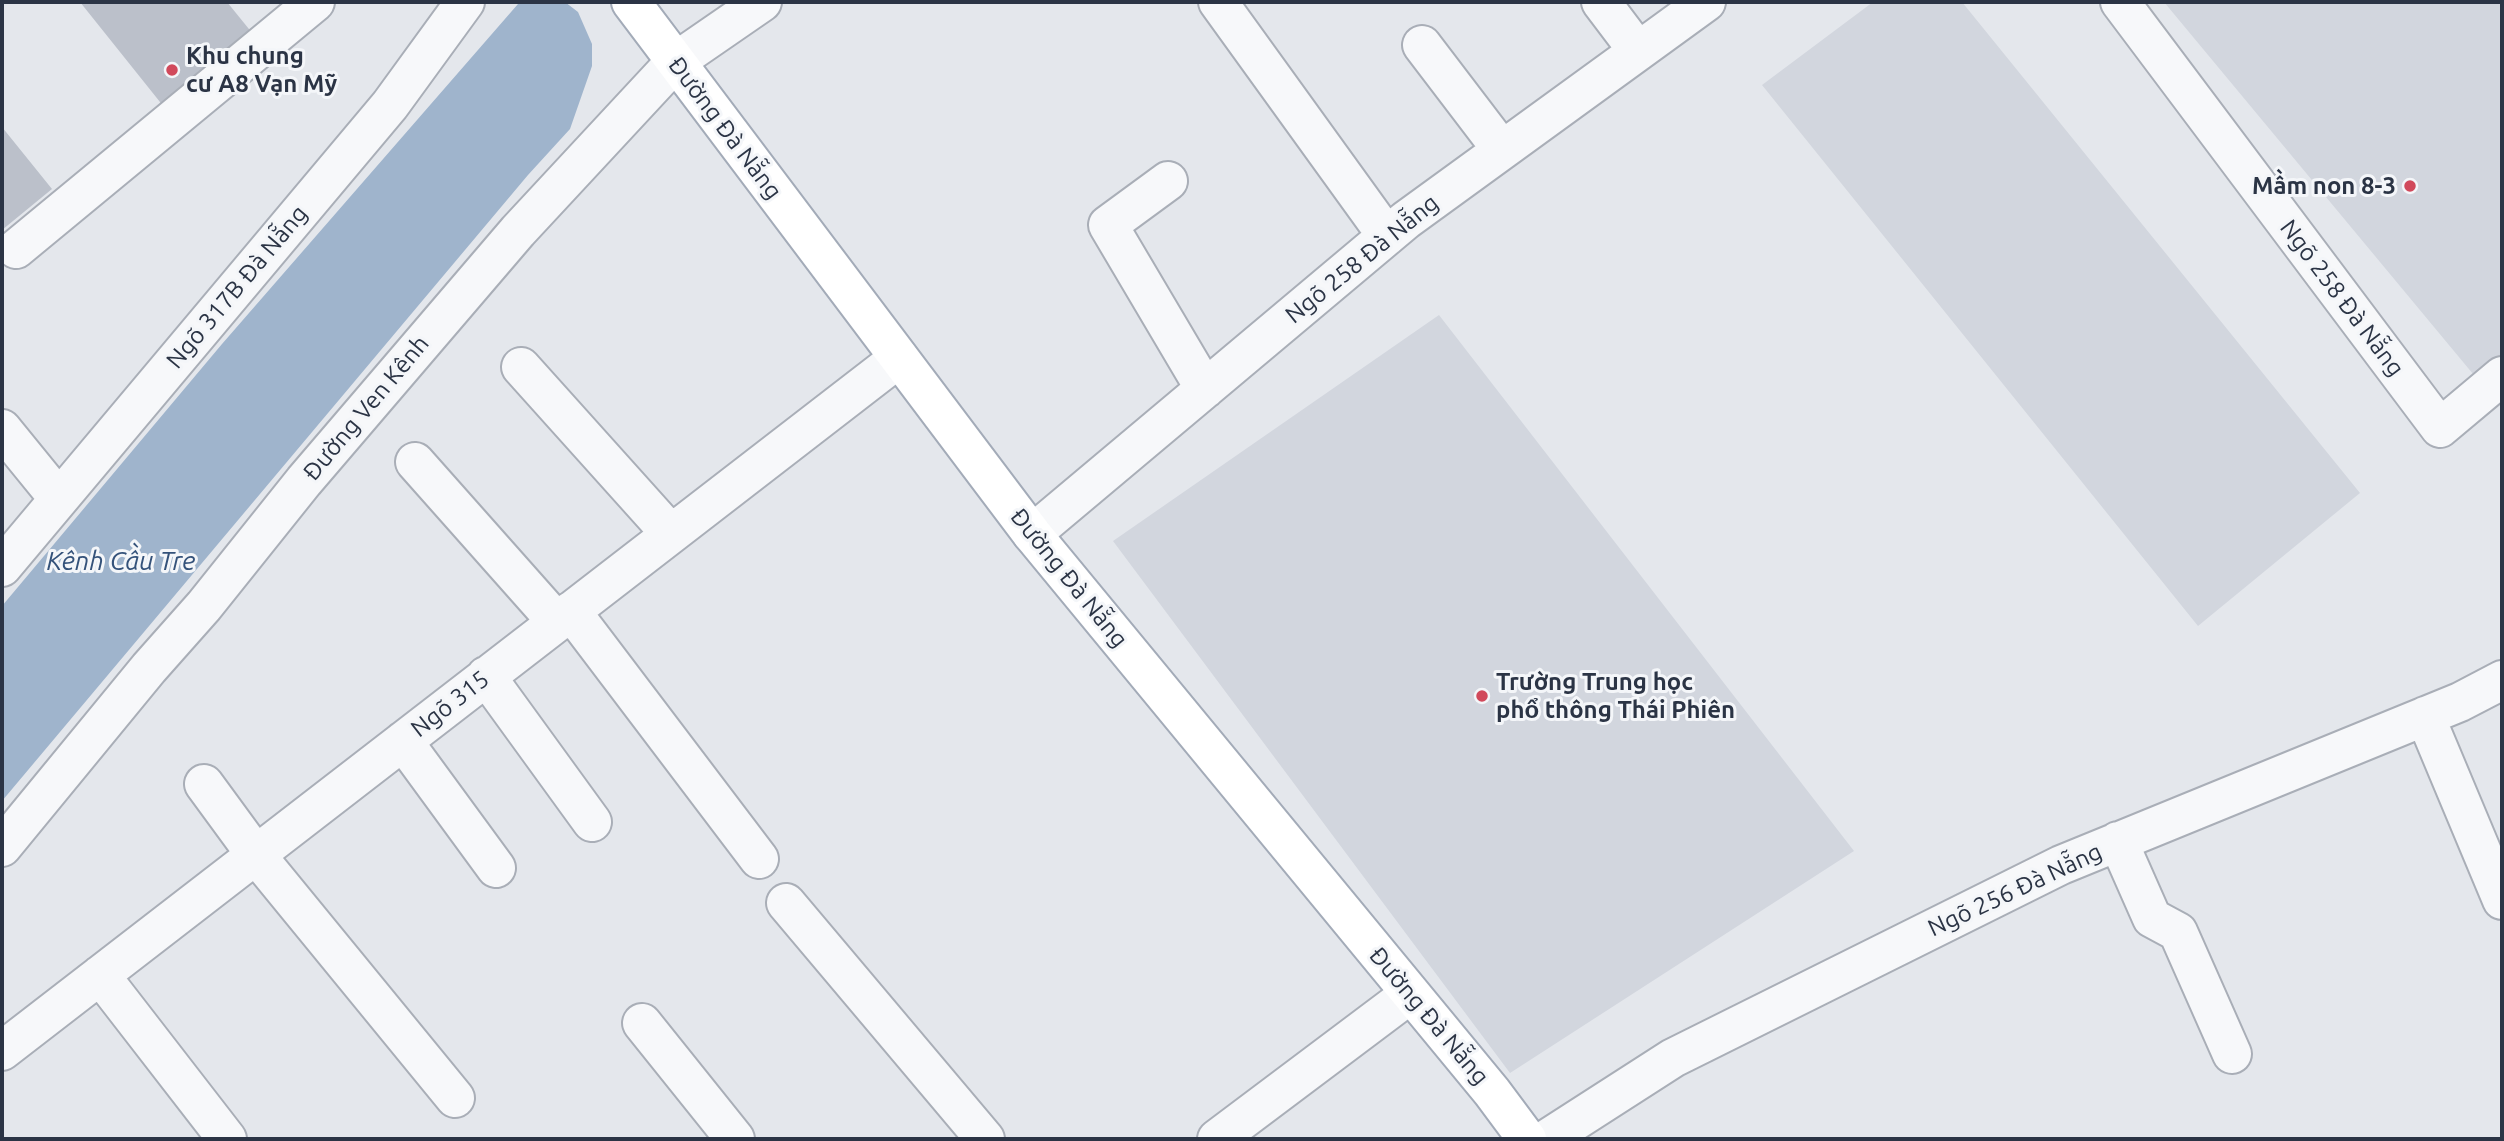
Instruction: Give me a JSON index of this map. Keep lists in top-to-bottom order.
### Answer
{
  "streets": {
    "main road": ["Đường Đà Nẵng"],
    "lane": [
      "Ngõ 258 Đà Nẵng",
      "Ngõ 317B Đà Nẵng",
      "Đường Ven Kênh",
      "Ngõ 315",
      "Ngõ 256 Đà Nẵng"
    ]
  },
  "crossings": [
    ["Đường Đà Nẵng", "Ngõ 258 Đà Nẵng"],
    ["Đường Đà Nẵng", "Đường Ven Kênh"],
    ["Đường Đà Nẵng", "Ngõ 315"]
  ],
  "water": ["Kênh Cầu Tre"],
  "places": ["Khu chung cư A8 Vạn Mỹ", "Mầm non 8-3", "Trường Trung học phổ thông Thái Phiên"]
}
